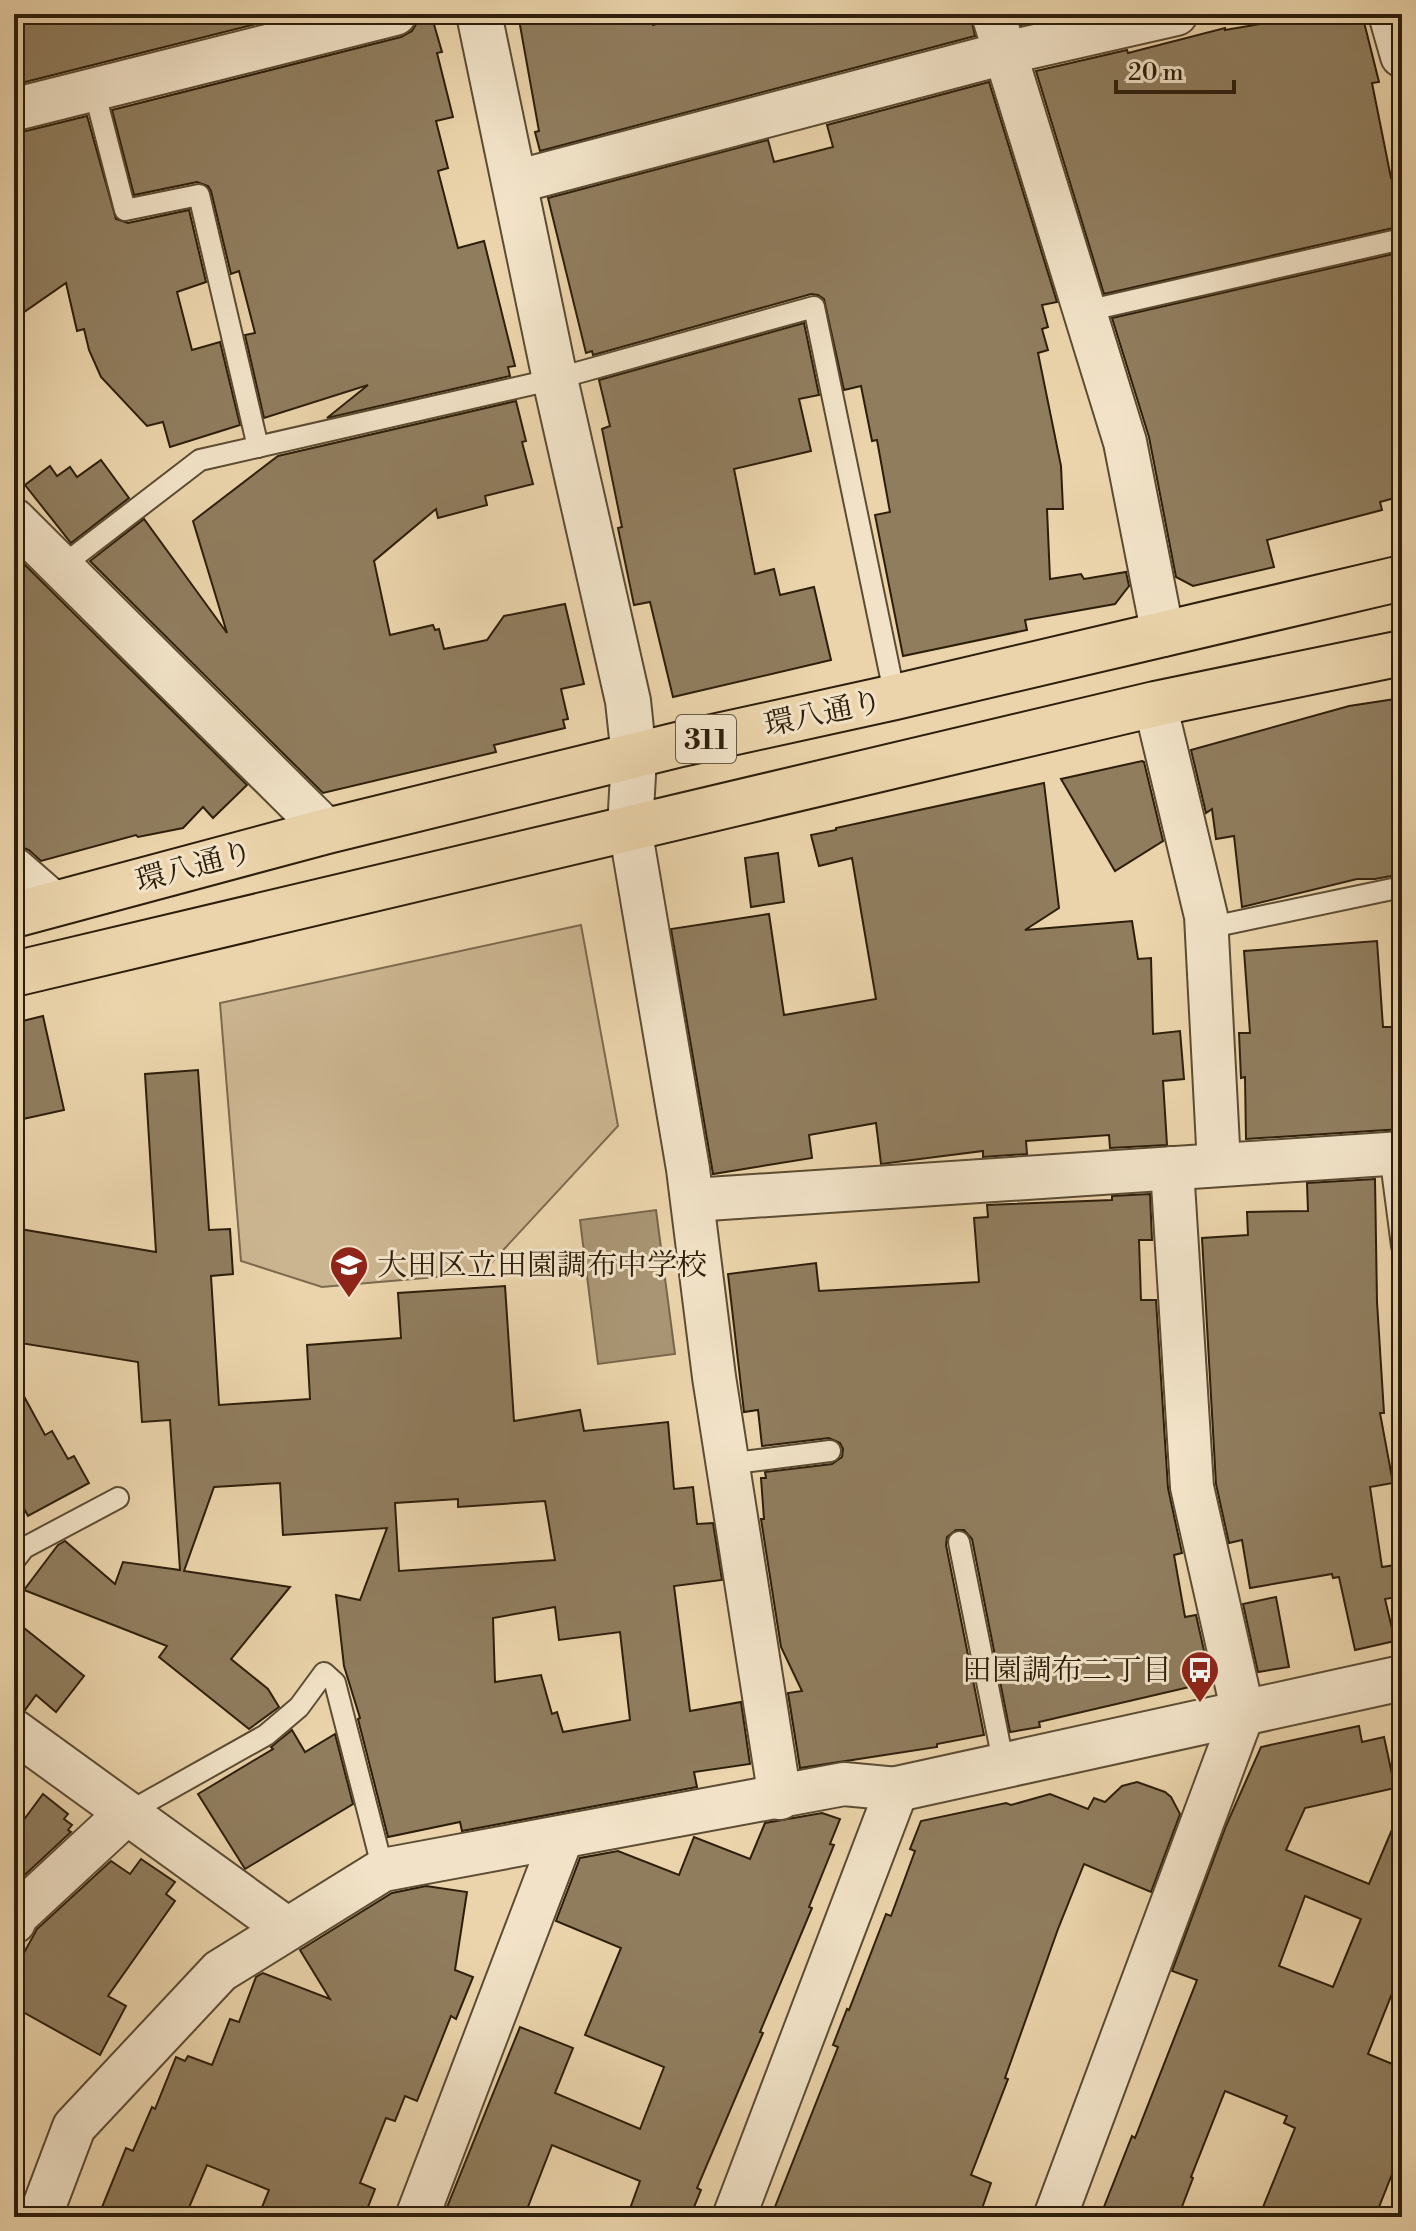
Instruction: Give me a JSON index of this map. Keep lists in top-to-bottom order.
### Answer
{
  "streets": {
    "main road": ["環八通り", "311"]
  },
  "places": {
    "school or university": ["大田区立田園調布中学校"],
    "bus stop": ["田園調布二丁目"]
  },
  "scale_bar": "20 m"
}
